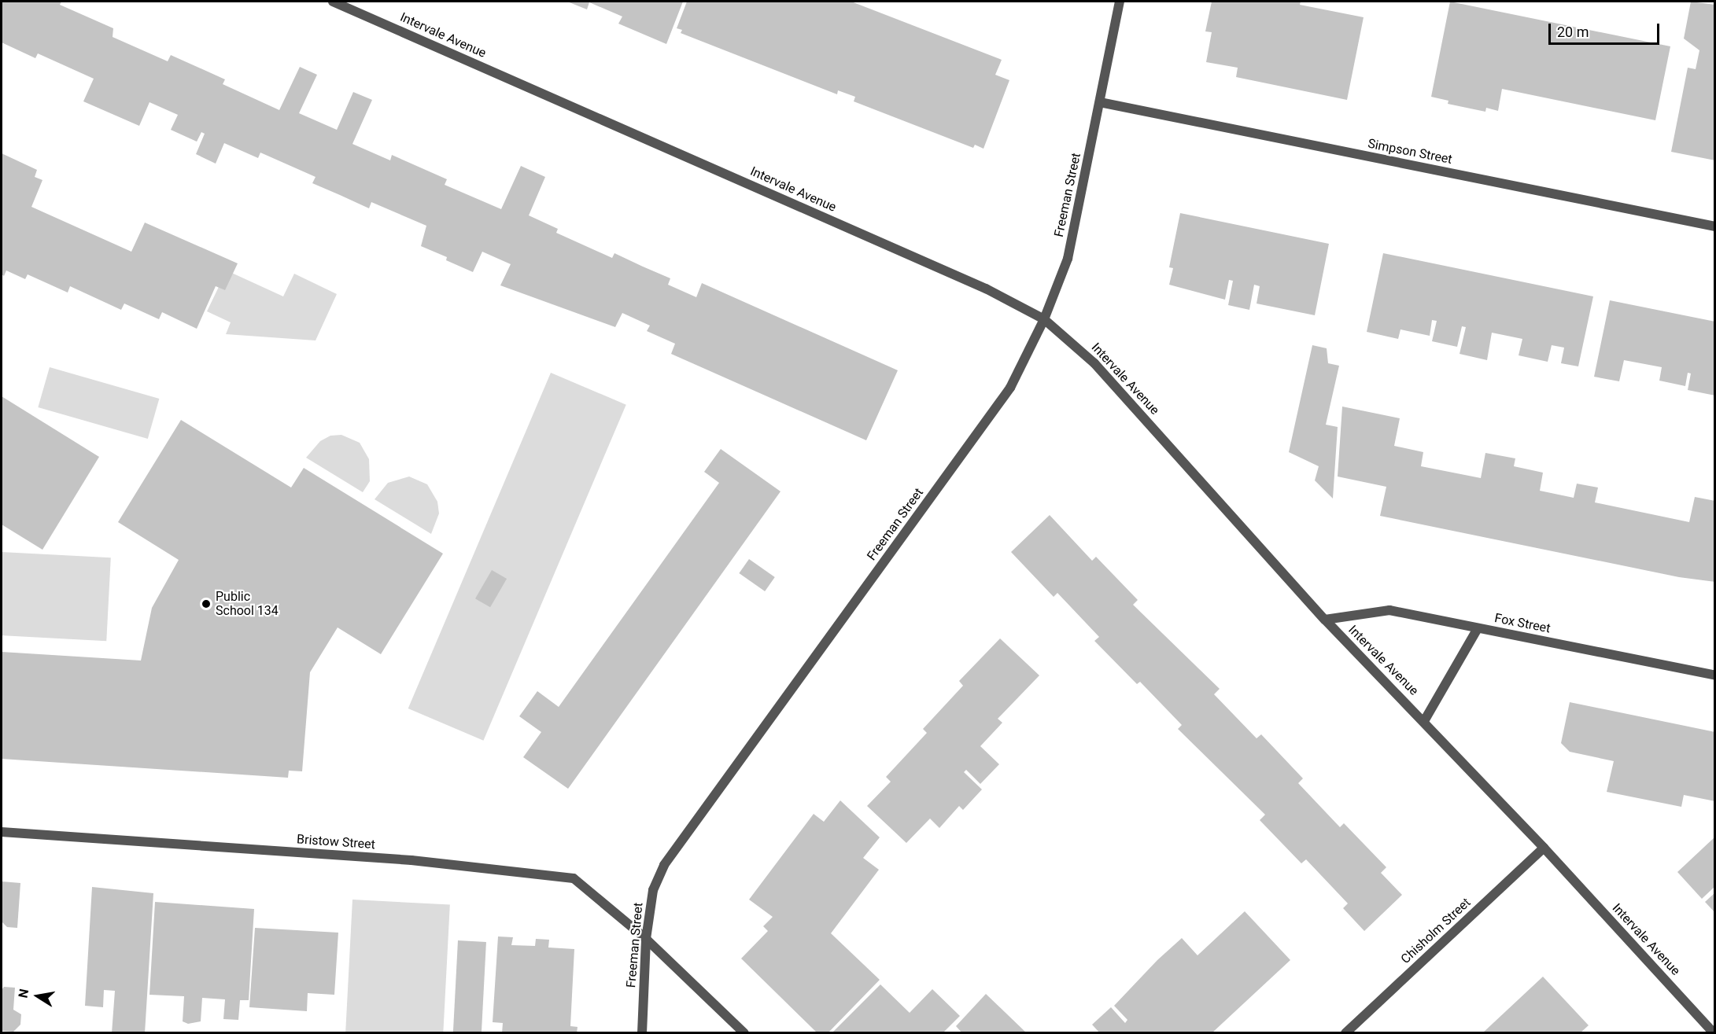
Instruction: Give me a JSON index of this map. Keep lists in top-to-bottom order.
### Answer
{
  "streets": {
    "street": [
      "Intervale Avenue",
      "Simpson Street",
      "Freeman Street",
      "Fox Street",
      "Bristow Street",
      "Chisholm Street"
    ]
  },
  "crossings": [
    ["Intervale Avenue", "Freeman Street"],
    ["Intervale Avenue", "Fox Street"],
    ["Intervale Avenue", "Chisholm Street"],
    ["Simpson Street", "Freeman Street"],
    ["Freeman Street", "Bristow Street"]
  ],
  "places": ["Public School 134"],
  "scale_bar": "20 m",
  "north": "left"
}
